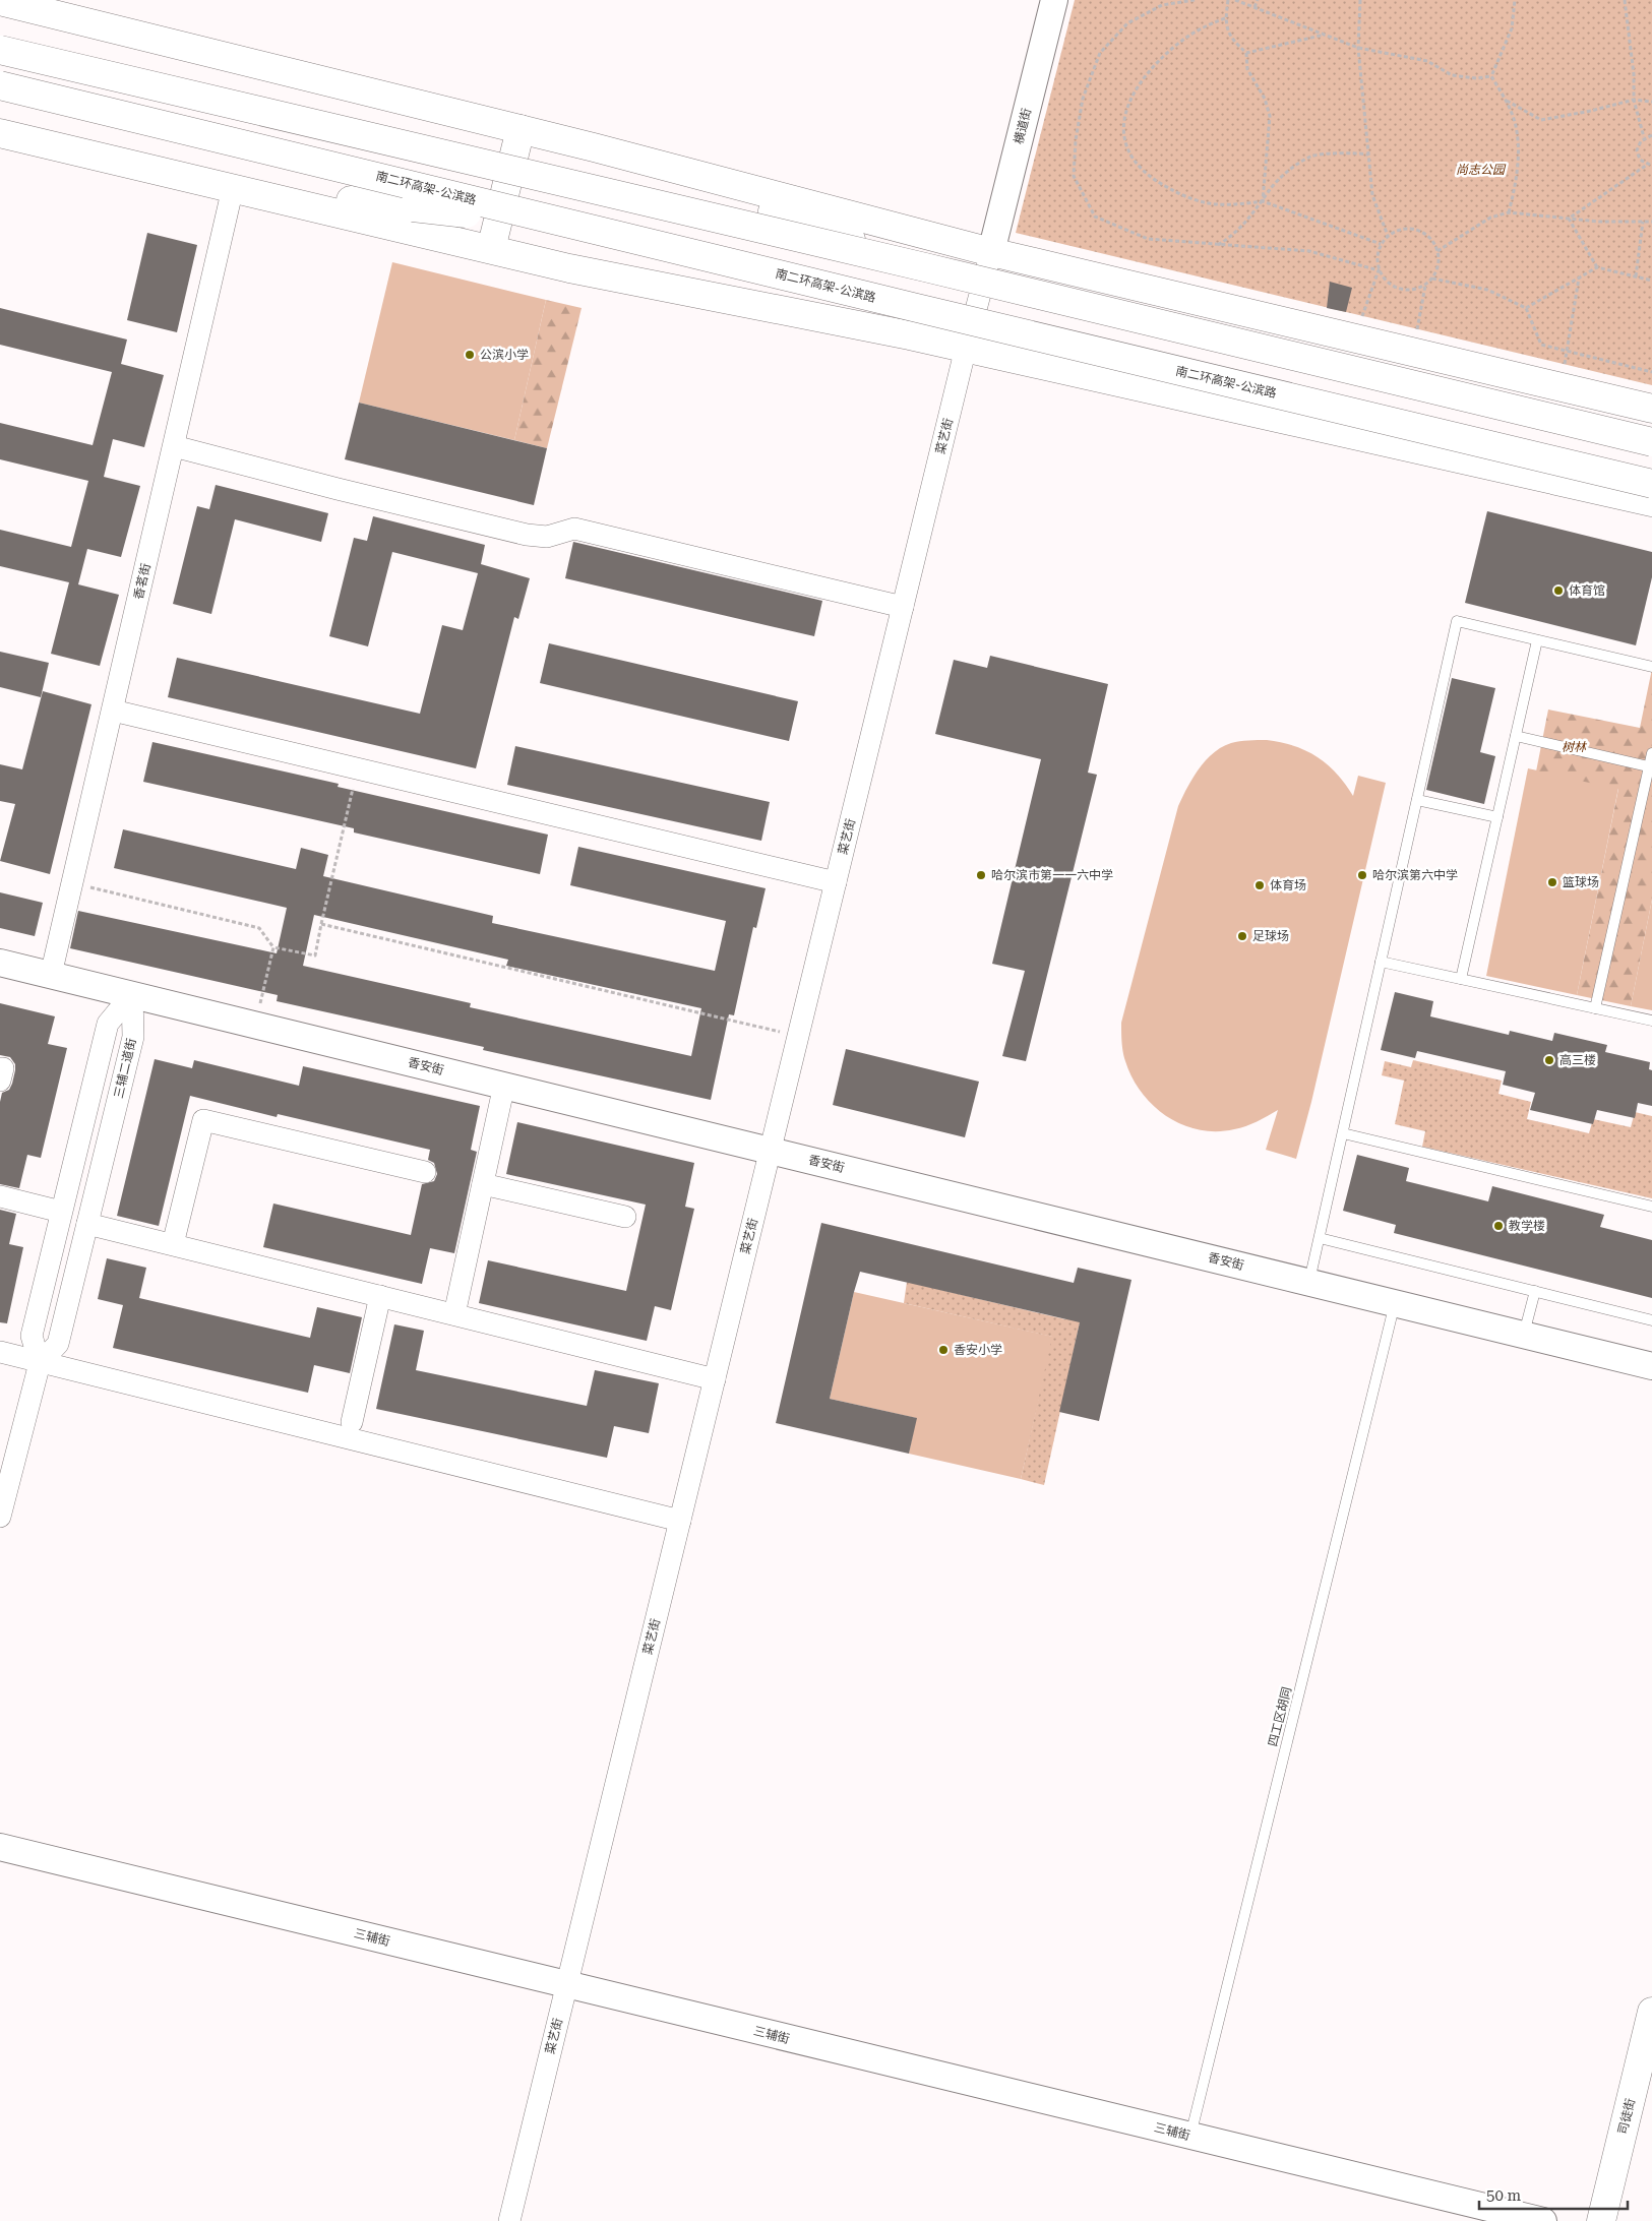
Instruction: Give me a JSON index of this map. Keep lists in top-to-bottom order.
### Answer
{
  "streets": {
    "main road": ["南二环高架-公滨路", "司徒街"],
    "street": [
      "横道街",
      "菜艺街",
      "香茗街",
      "香安街",
      "三辅二道街",
      "三辅街"
    ],
    "lane": ["四工区胡同"]
  },
  "crossings": [
    ["横道街", "菜艺街"],
    ["菜艺街", "香安街"],
    ["菜艺街", "三辅街"],
    ["香茗街", "香安街"],
    ["香安街", "三辅二道街"],
    ["香安街", "四工区胡同"],
    ["四工区胡同", "三辅街"]
  ],
  "parks": ["尚志公园", "树林"],
  "places": [
    "公滨小学",
    "体育馆",
    "哈尔滨市第一一六中学",
    "哈尔滨第六中学",
    "篮球场",
    "体育场",
    "足球场",
    "高三楼",
    "教学楼",
    "香安小学"
  ],
  "scale_bar": "50 m"
}
